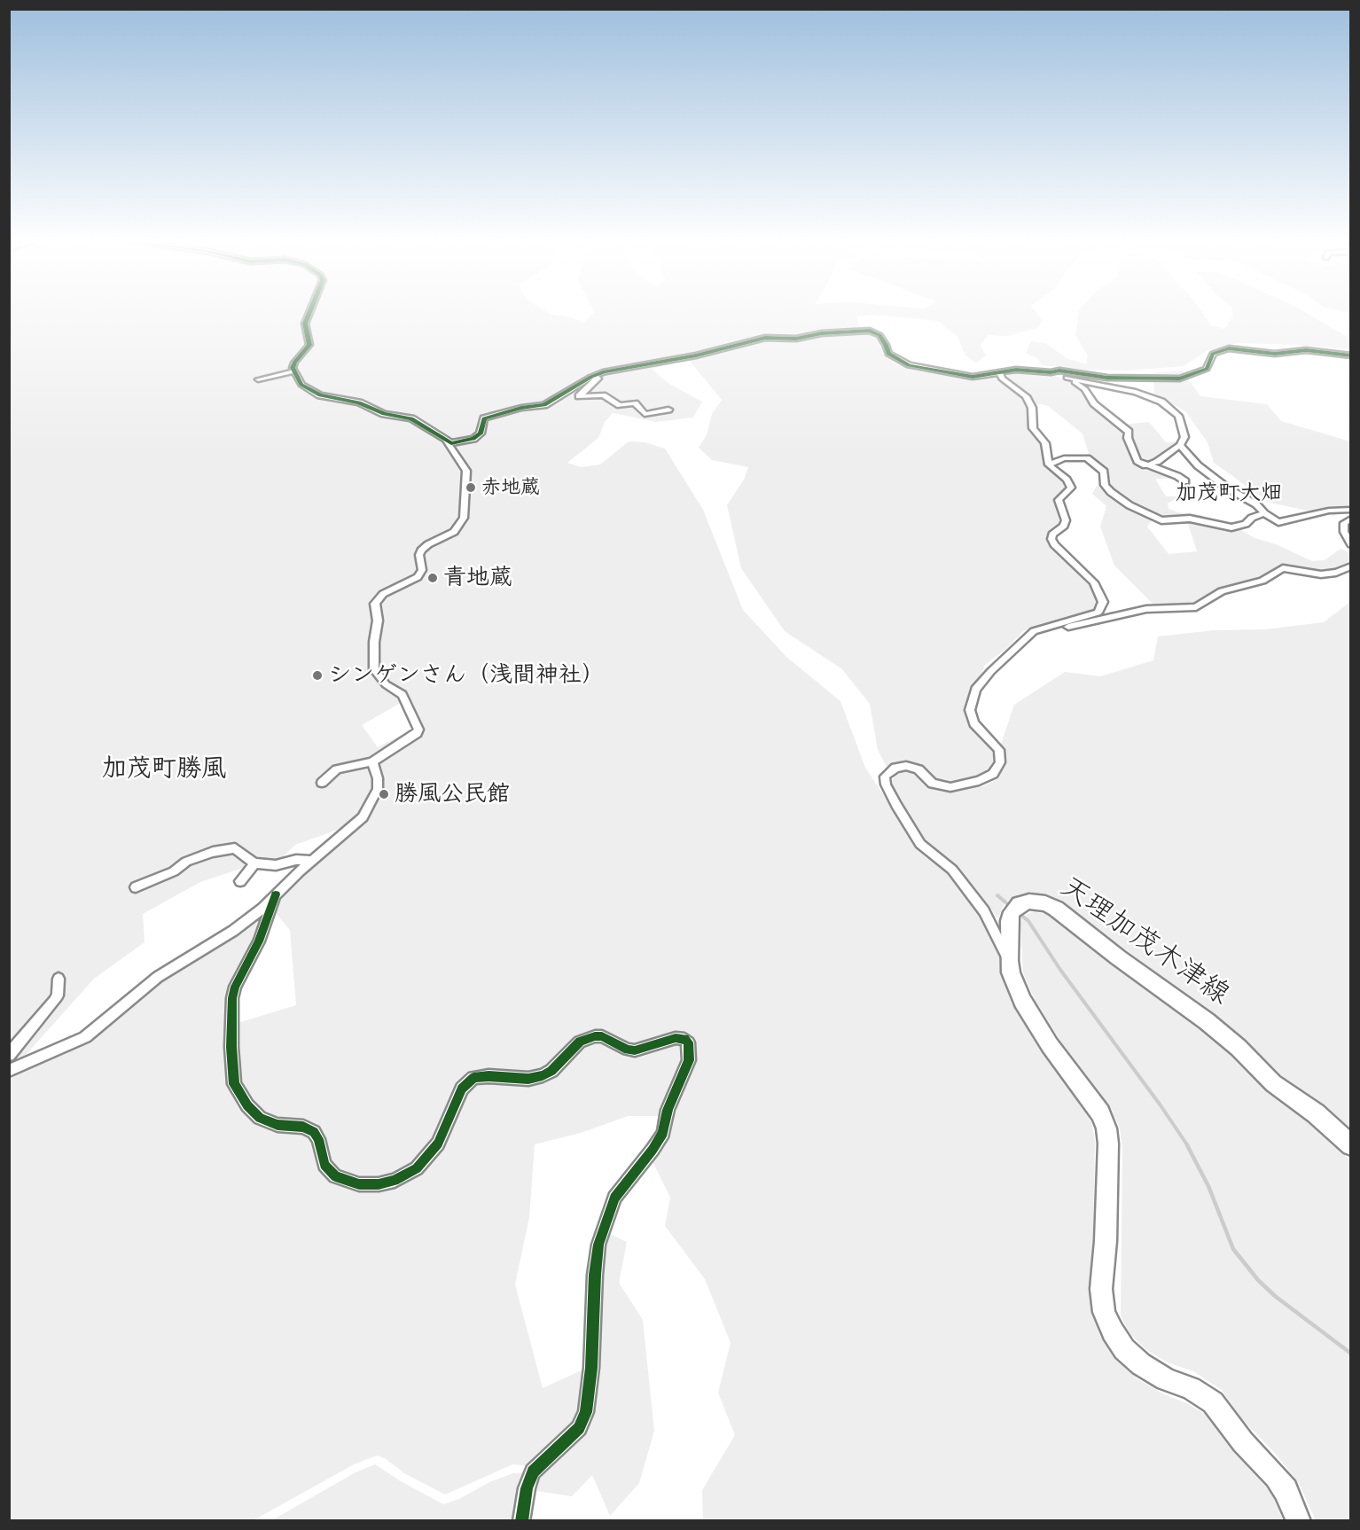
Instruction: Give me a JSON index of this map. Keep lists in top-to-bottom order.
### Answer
{
  "streets": {
    "main road": ["天理加茂木津線"]
  },
  "districts": ["加茂町大畑", "加茂町勝風"],
  "places": [
    "赤地蔵",
    "青地蔵",
    "シンゲンさん（浅間神社）",
    "勝風公民館"
  ]
}
